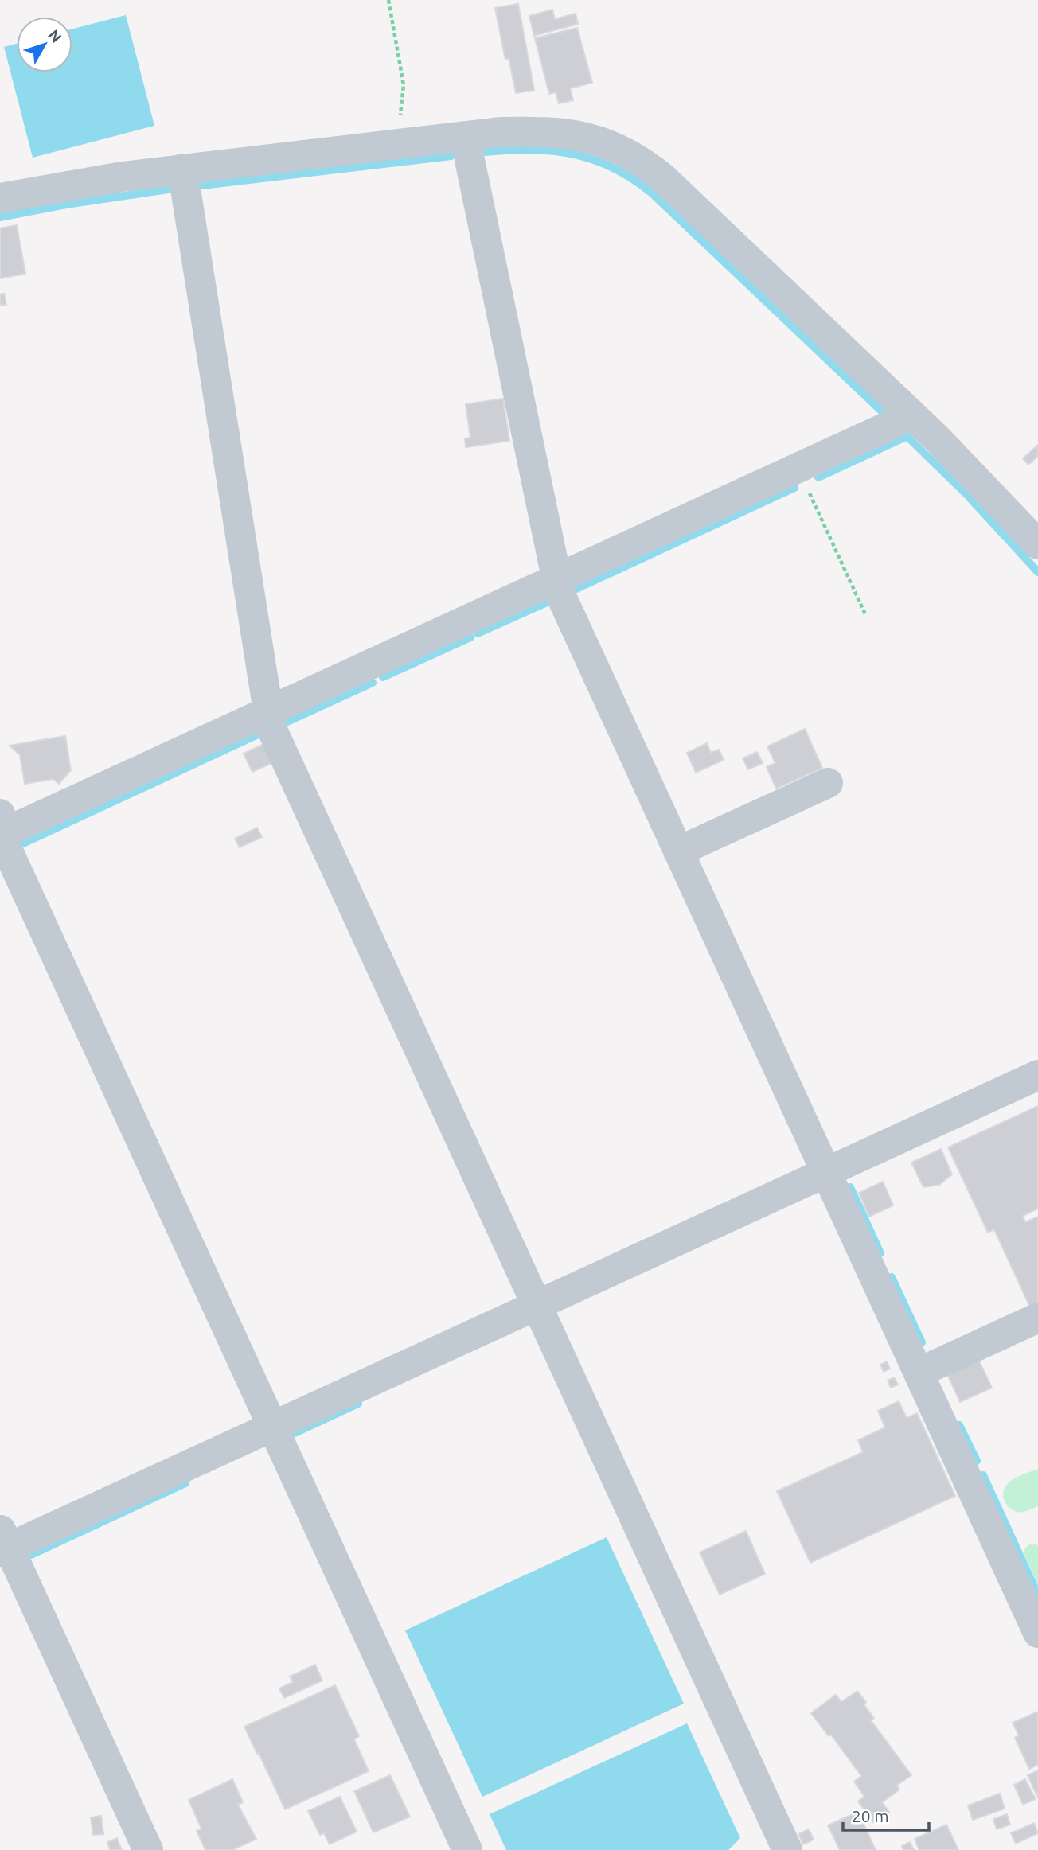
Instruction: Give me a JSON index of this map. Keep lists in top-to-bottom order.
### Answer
{
  "scale_bar": "20 m",
  "north": "top right"
}
